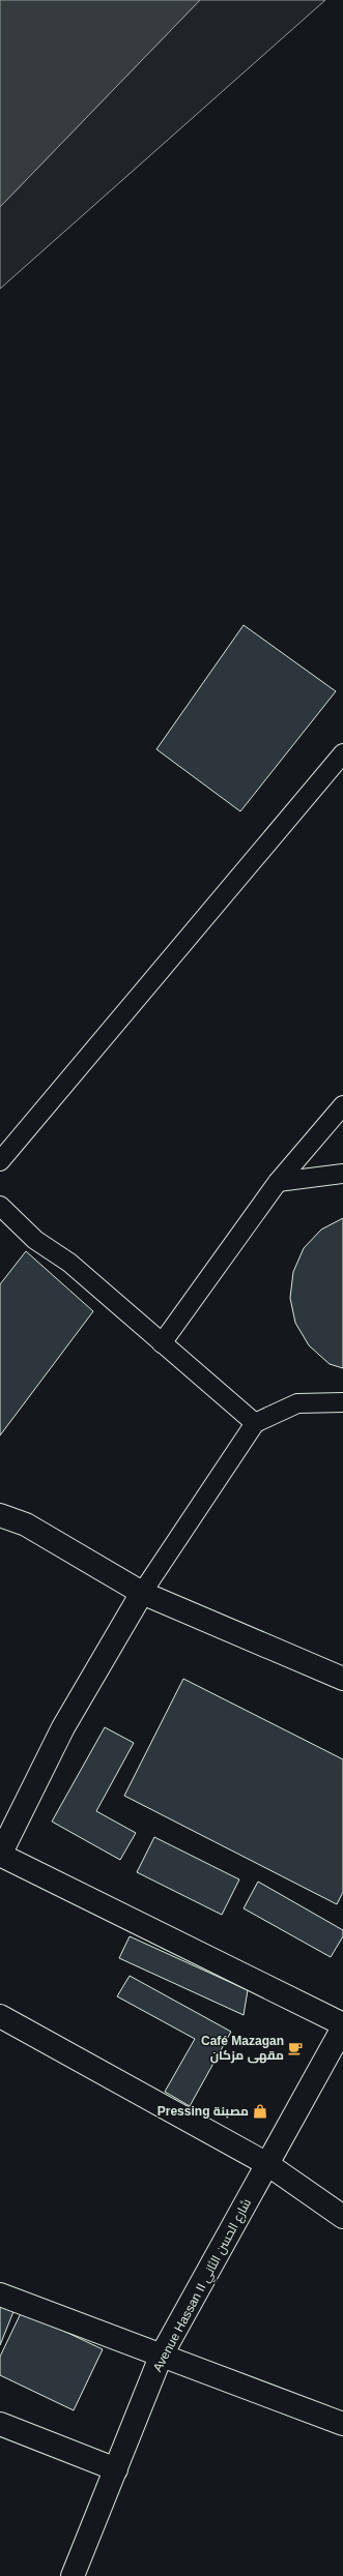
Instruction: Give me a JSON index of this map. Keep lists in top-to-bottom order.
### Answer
{
  "streets": {
    "street": ["Avenue Hassan II شارع الحسن الثاني"]
  },
  "places": {
    "cafe": ["Café Mazagan مقهى مزكان"],
    "shop": ["Pressing مصبنة"]
  }
}
